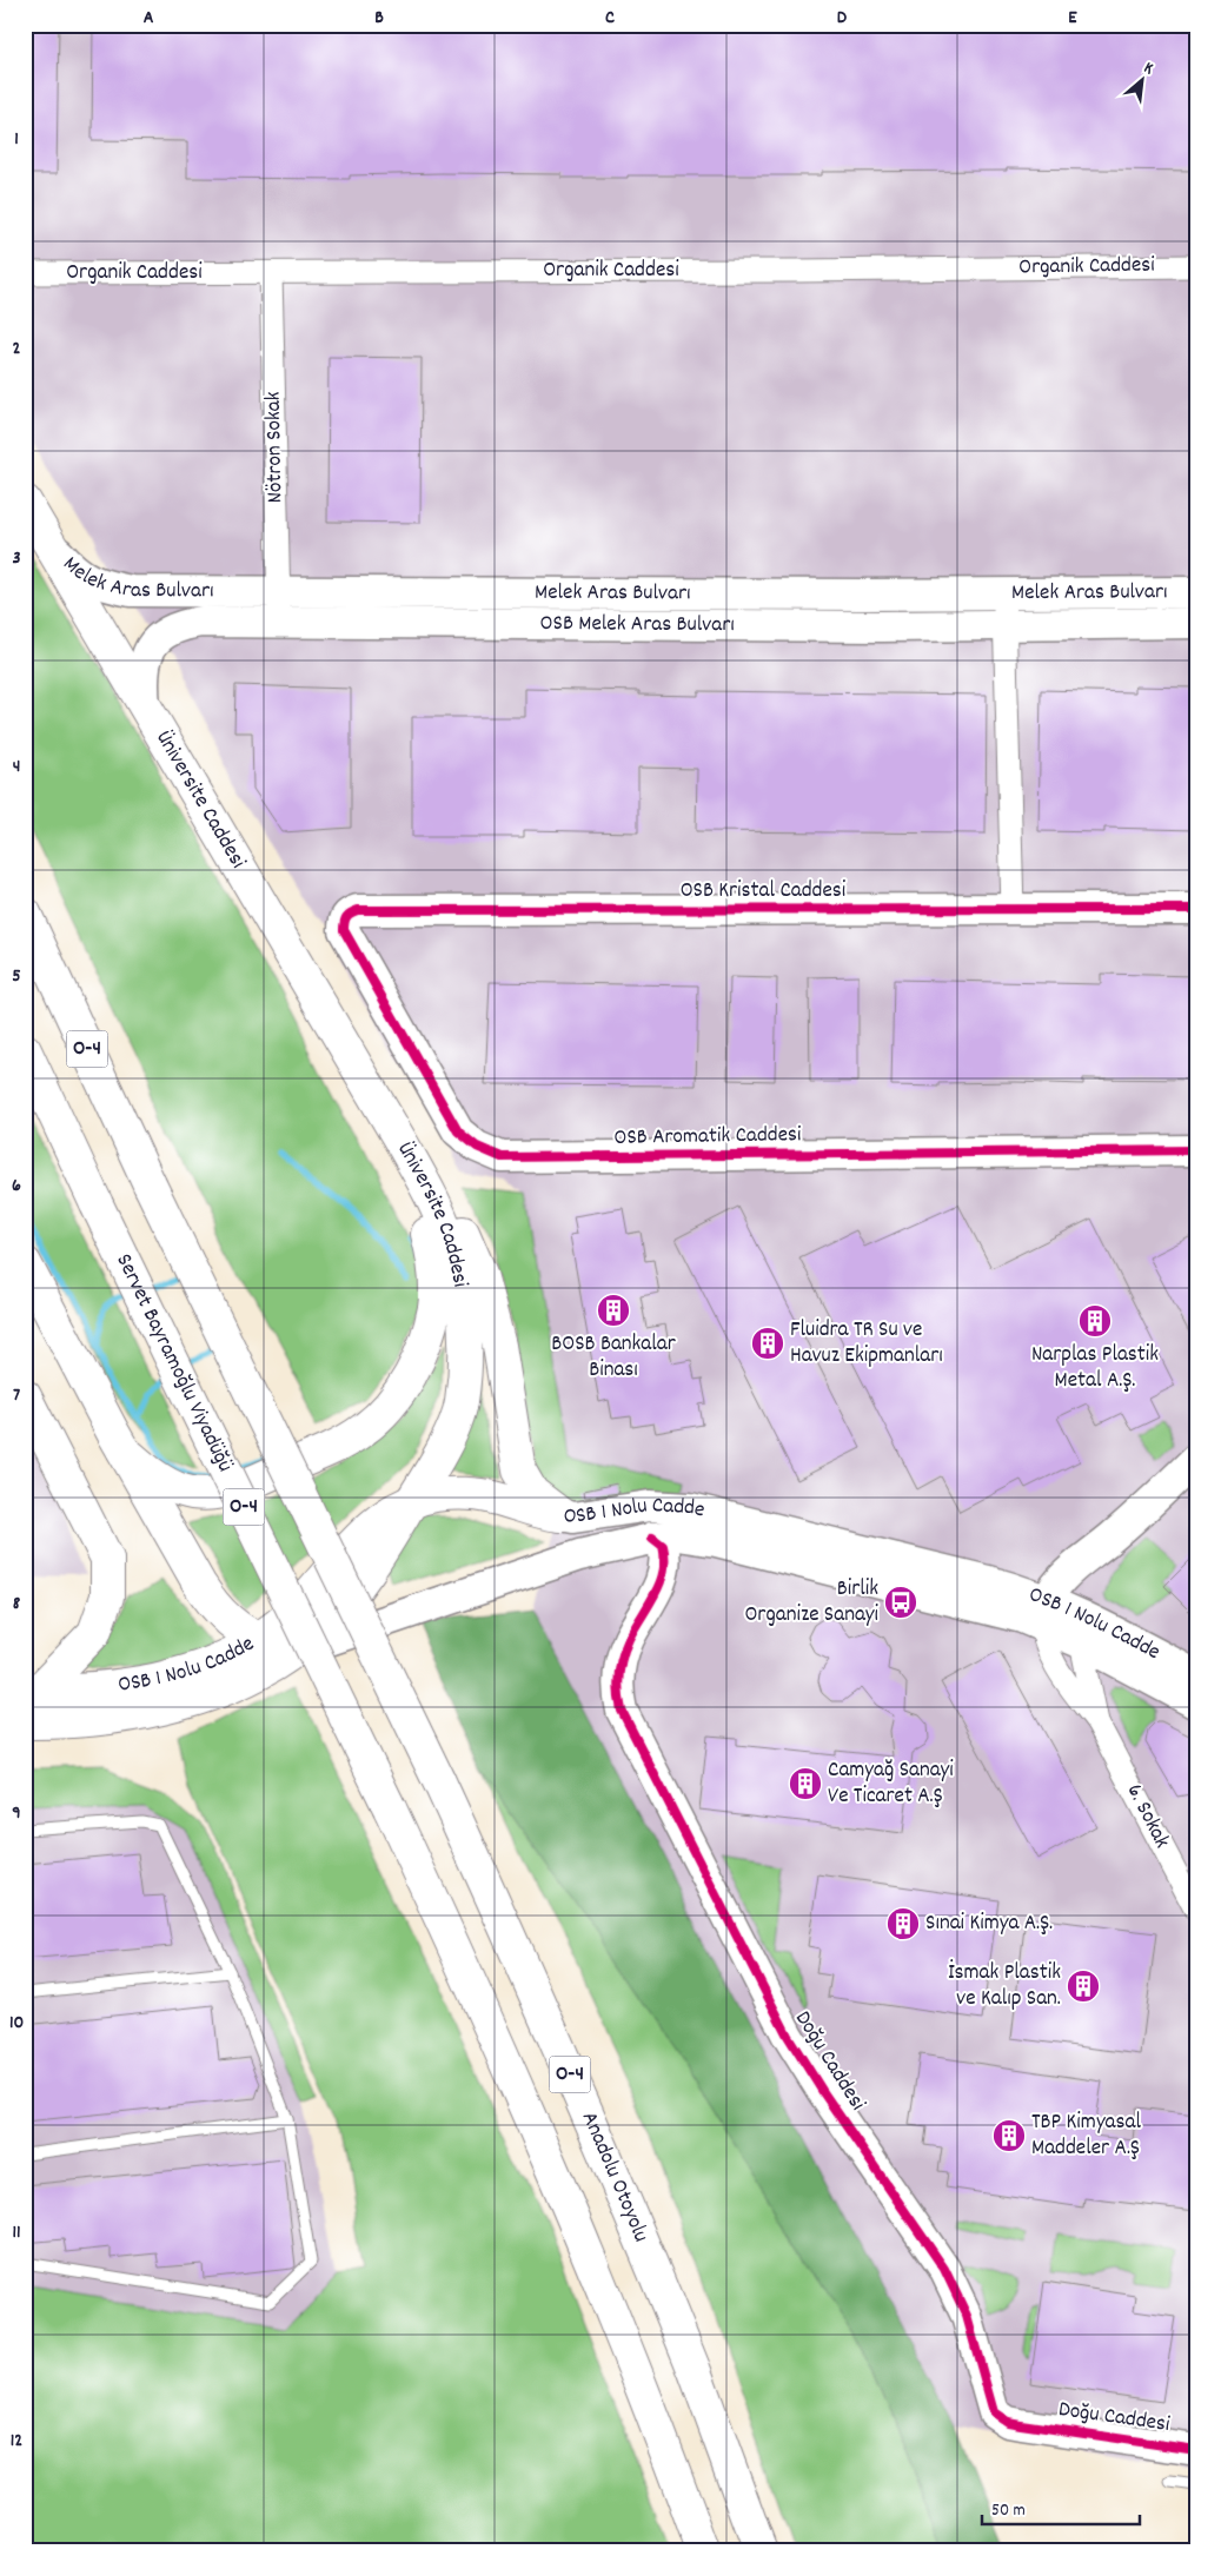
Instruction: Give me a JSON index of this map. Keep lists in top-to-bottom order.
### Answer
{
  "streets": {
    "main road": [
      "Üniversite Caddesi",
      "O-4",
      "Servet Bayramoğlu Viyadüğü",
      "OSB 1 Nolu Cadde",
      "Anadolu Otoyolu"
    ],
    "street": [
      "Organik Caddesi",
      "Nötron Sokak",
      "Melek Aras Bulvarı",
      "OSB Melek Aras Bulvarı",
      "OSB Kristal Caddesi",
      "OSB Aromatik Caddesi",
      "6. Sokak",
      "Doğu Caddesi"
    ]
  },
  "crossings": [
    ["Organik Caddesi", "Nötron Sokak"],
    ["Nötron Sokak", "Melek Aras Bulvarı"],
    ["Nötron Sokak", "OSB Melek Aras Bulvarı"],
    ["Melek Aras Bulvarı", "Üniversite Caddesi"],
    ["OSB Melek Aras Bulvarı", "Üniversite Caddesi"],
    ["Üniversite Caddesi", "OSB 1 Nolu Cadde"],
    ["OSB Kristal Caddesi", "OSB Aromatik Caddesi"],
    ["OSB 1 Nolu Cadde", "6. Sokak"],
    ["OSB 1 Nolu Cadde", "Doğu Caddesi"]
  ],
  "places": {
    "building": [
      "BOSB Bankalar Binası",
      "Narplas Plastik Metal A.Ş.",
      "Fluidra TR Su ve Havuz Ekipmanları",
      "Camyağ Sanayi Ve Ticaret A.Ş",
      "Sınai Kimya A.Ş.",
      "İsmak Plastik ve Kalıp San.",
      "TBP Kimyasal Maddeler A.Ş"
    ],
    "bus stop": ["Birlik Organize Sanayi"]
  },
  "scale_bar": "50 m",
  "north": "top right",
  "grid": {
    "columns": [
      "A",
      "B",
      "C",
      "D",
      "E"
    ],
    "rows": [
      "1",
      "2",
      "3",
      "4",
      "5",
      "6",
      "7",
      "8",
      "9",
      "10",
      "11",
      "12"
    ]
  }
}
